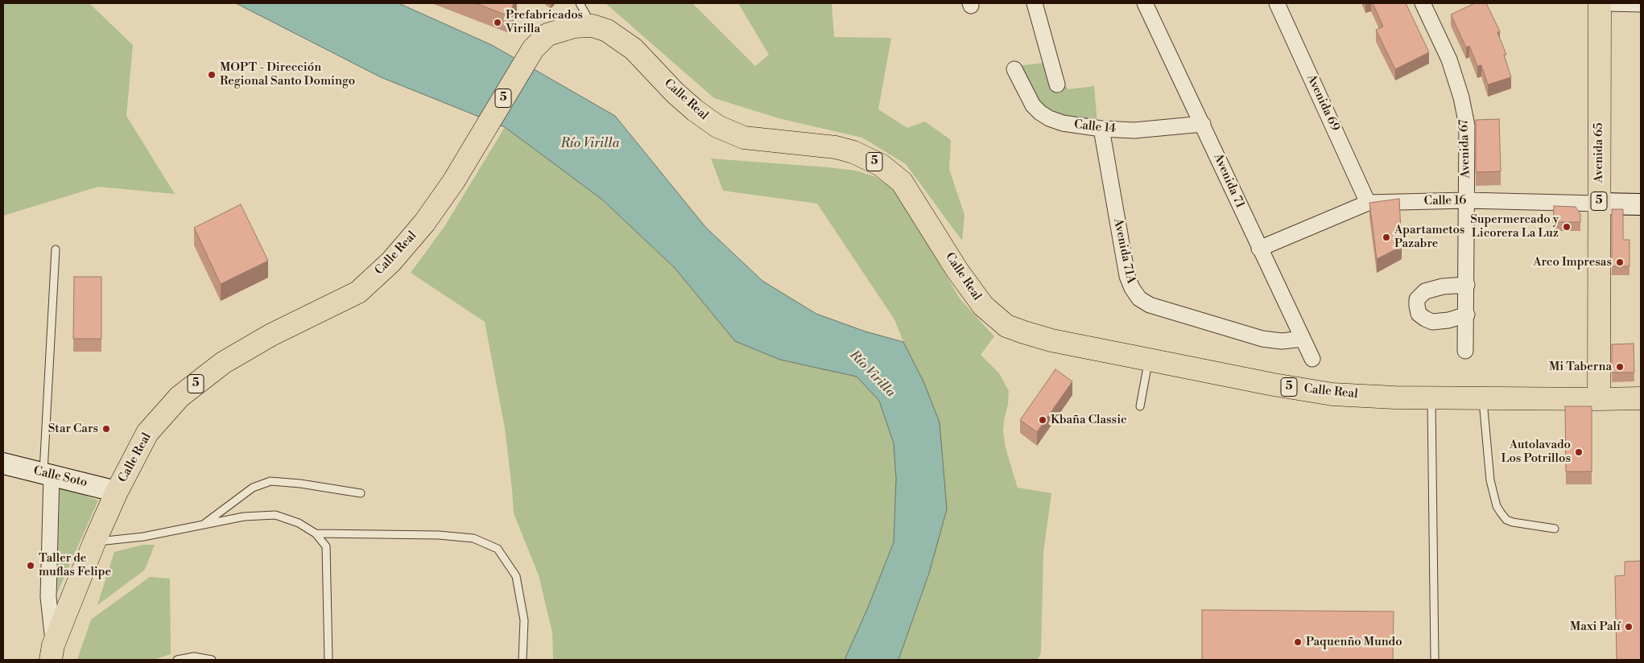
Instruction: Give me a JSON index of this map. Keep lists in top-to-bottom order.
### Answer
{
  "streets": {
    "main road": ["5", "Calle Real", "Avenida 65"],
    "street": [
      "Avenida 69",
      "Calle 14",
      "Avenida 67",
      "Avenida 71",
      "Calle 16",
      "Avenida 71A",
      "Calle Soto"
    ]
  },
  "crossings": [
    ["Calle Real", "Avenida 65"],
    ["Calle Real", "Calle Soto"],
    ["Avenida 69", "Calle 16"],
    ["Calle 14", "Avenida 71"],
    ["Calle 14", "Avenida 71A"],
    ["Avenida 67", "Calle 16"],
    ["Avenida 65", "Calle 16"],
    ["Avenida 71", "Calle 16"],
    ["Avenida 71", "Avenida 71A"]
  ],
  "water": ["Río Virilla"],
  "places": [
    "Prefabricados Virilla",
    "MOPT - Dirección Regional Santo Domingo",
    "Supermercado y Licorera La Luz",
    "Apartametos Pazabre",
    "Arco Impresas",
    "Mi Taberna",
    "Kbaña Classic",
    "Star Cars",
    "Autolavado Los Potrillos",
    "Taller de muflas Felipe",
    "Maxi Palí",
    "Paquenño Mundo"
  ]
}
